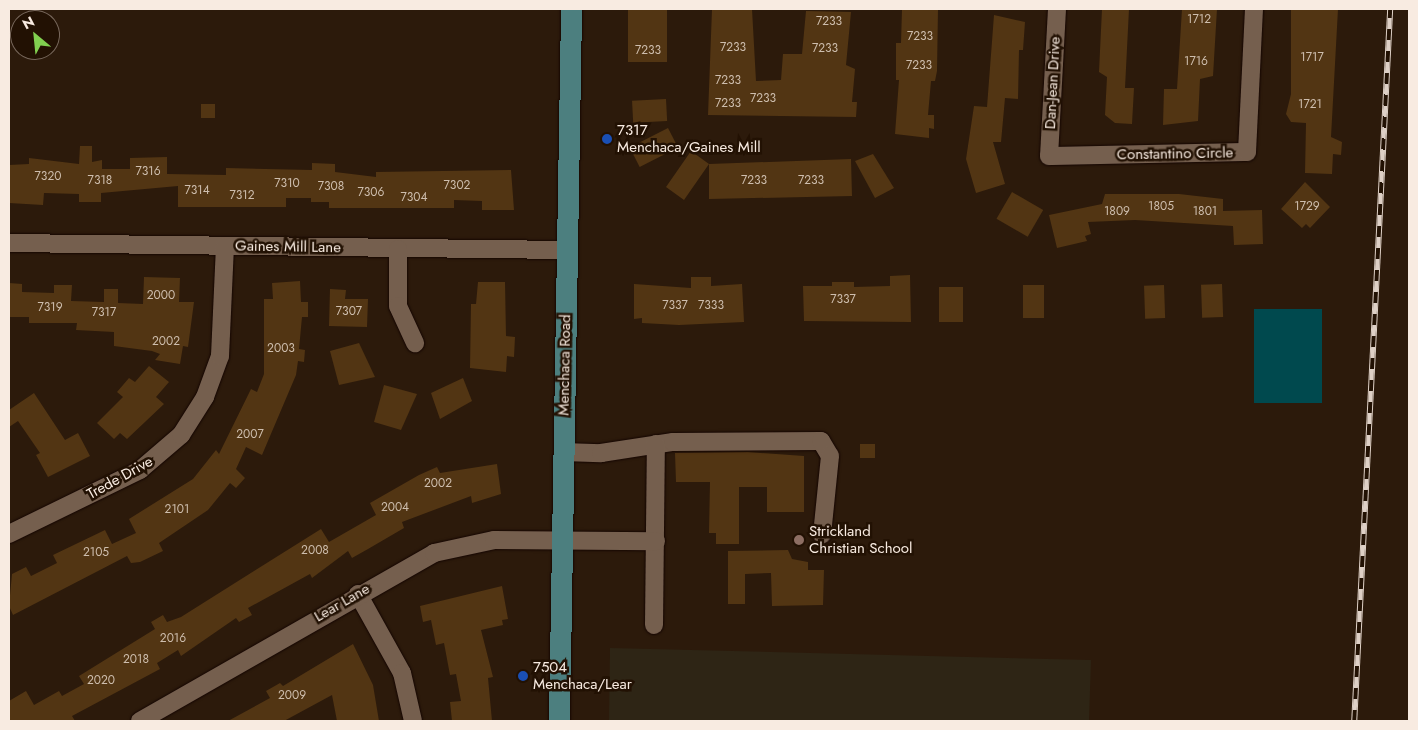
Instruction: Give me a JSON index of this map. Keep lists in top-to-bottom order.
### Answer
{
  "streets": {
    "main road": ["Menchaca Road"],
    "street": [
      "Dan-Jean Drive",
      "Constantino Circle",
      "Gaines Mill Lane",
      "Trede Drive",
      "Lear Lane"
    ]
  },
  "crossings": [
    ["Dan-Jean Drive", "Constantino Circle"],
    ["Gaines Mill Lane", "Menchaca Road"],
    ["Gaines Mill Lane", "Trede Drive"],
    ["Menchaca Road", "Lear Lane"]
  ],
  "places": ["7317 Menchaca/Gaines Mill", "Strickland Christian School", "7504 Menchaca/Lear"],
  "house_numbers": [
    "1712",
    "7233",
    "7233",
    "7233",
    "7233",
    "7233",
    "1717",
    "1716",
    "7233",
    "7233",
    "7233",
    "7233",
    "1721",
    "7316",
    "7320",
    "7318",
    "7233",
    "7233",
    "7310",
    "7302",
    "7308",
    "7314",
    "7306",
    "7312",
    "7304",
    "1805",
    "1729",
    "1809",
    "1801",
    "2000",
    "7337",
    "7337",
    "7333",
    "7319",
    "7307",
    "7317",
    "2002",
    "2003",
    "2007",
    "2002",
    "2004",
    "2101",
    "2008",
    "2105",
    "2016",
    "2018",
    "2020",
    "2009"
  ],
  "north": "top left"
}
